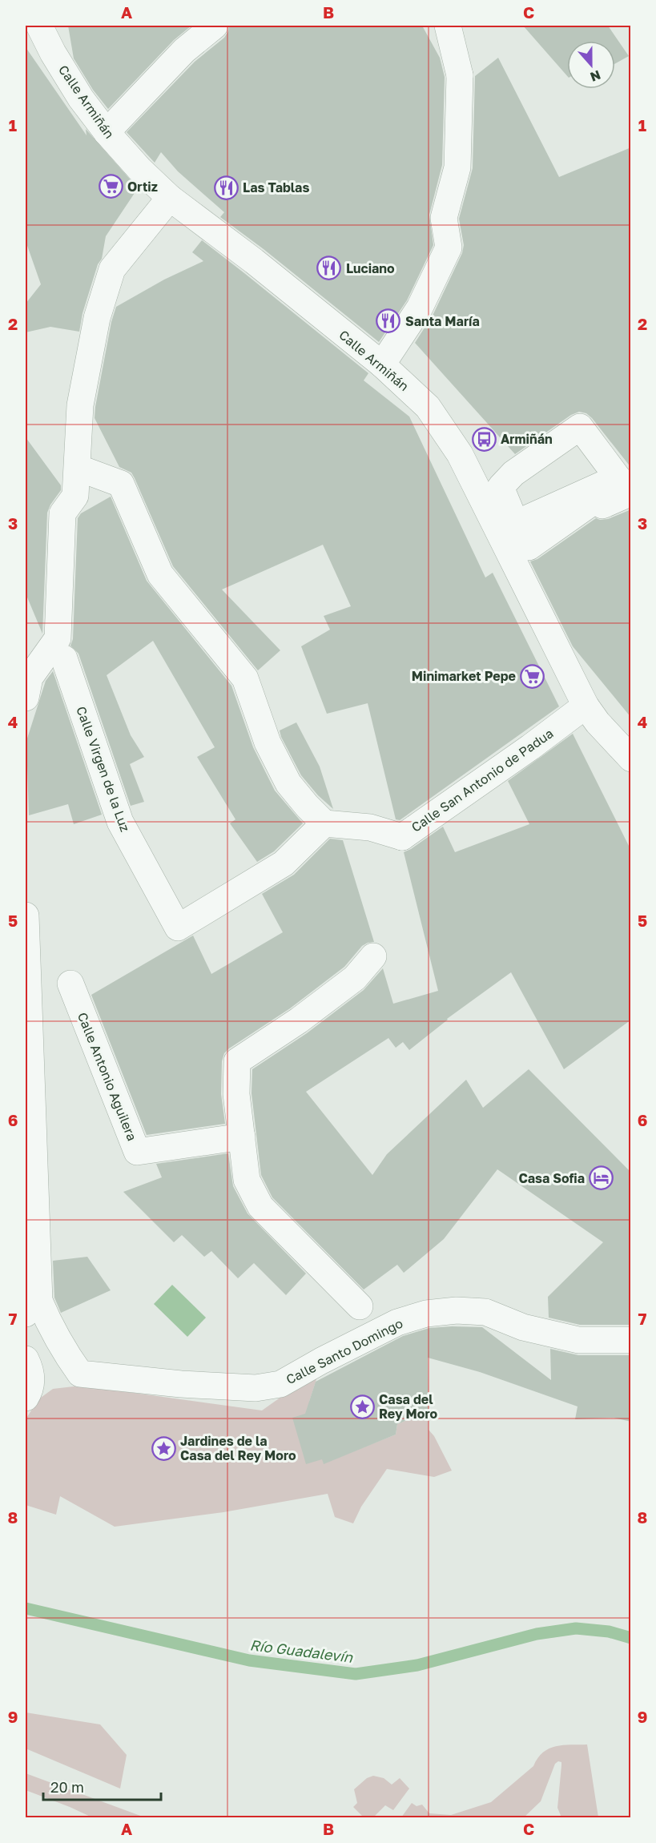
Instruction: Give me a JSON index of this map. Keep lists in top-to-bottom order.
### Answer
{
  "streets": {
    "street": [
      "Calle Armiñán",
      "Calle Virgen de la Luz",
      "Calle San Antonio de Padua",
      "Calle Antonio Aguilera",
      "Calle Santo Domingo"
    ]
  },
  "crossings": [
    ["Calle Armiñán", "Calle San Antonio de Padua"],
    ["Calle Virgen de la Luz", "Calle San Antonio de Padua"]
  ],
  "water": ["Río Guadalevín"],
  "places": {
    "supermarket": ["Ortiz", "Minimarket Pepe"],
    "restaurant": ["Las Tablas", "Luciano", "Santa María"],
    "bus stop": ["Armiñán"],
    "hotel": ["Casa Sofia"],
    "place": ["Casa del Rey Moro", "Jardines de la Casa del Rey Moro"]
  },
  "scale_bar": "20 m",
  "north": "bottom",
  "grid": {
    "columns": ["A", "B", "C"],
    "rows": [
      "1",
      "2",
      "3",
      "4",
      "5",
      "6",
      "7",
      "8",
      "9"
    ]
  }
}
